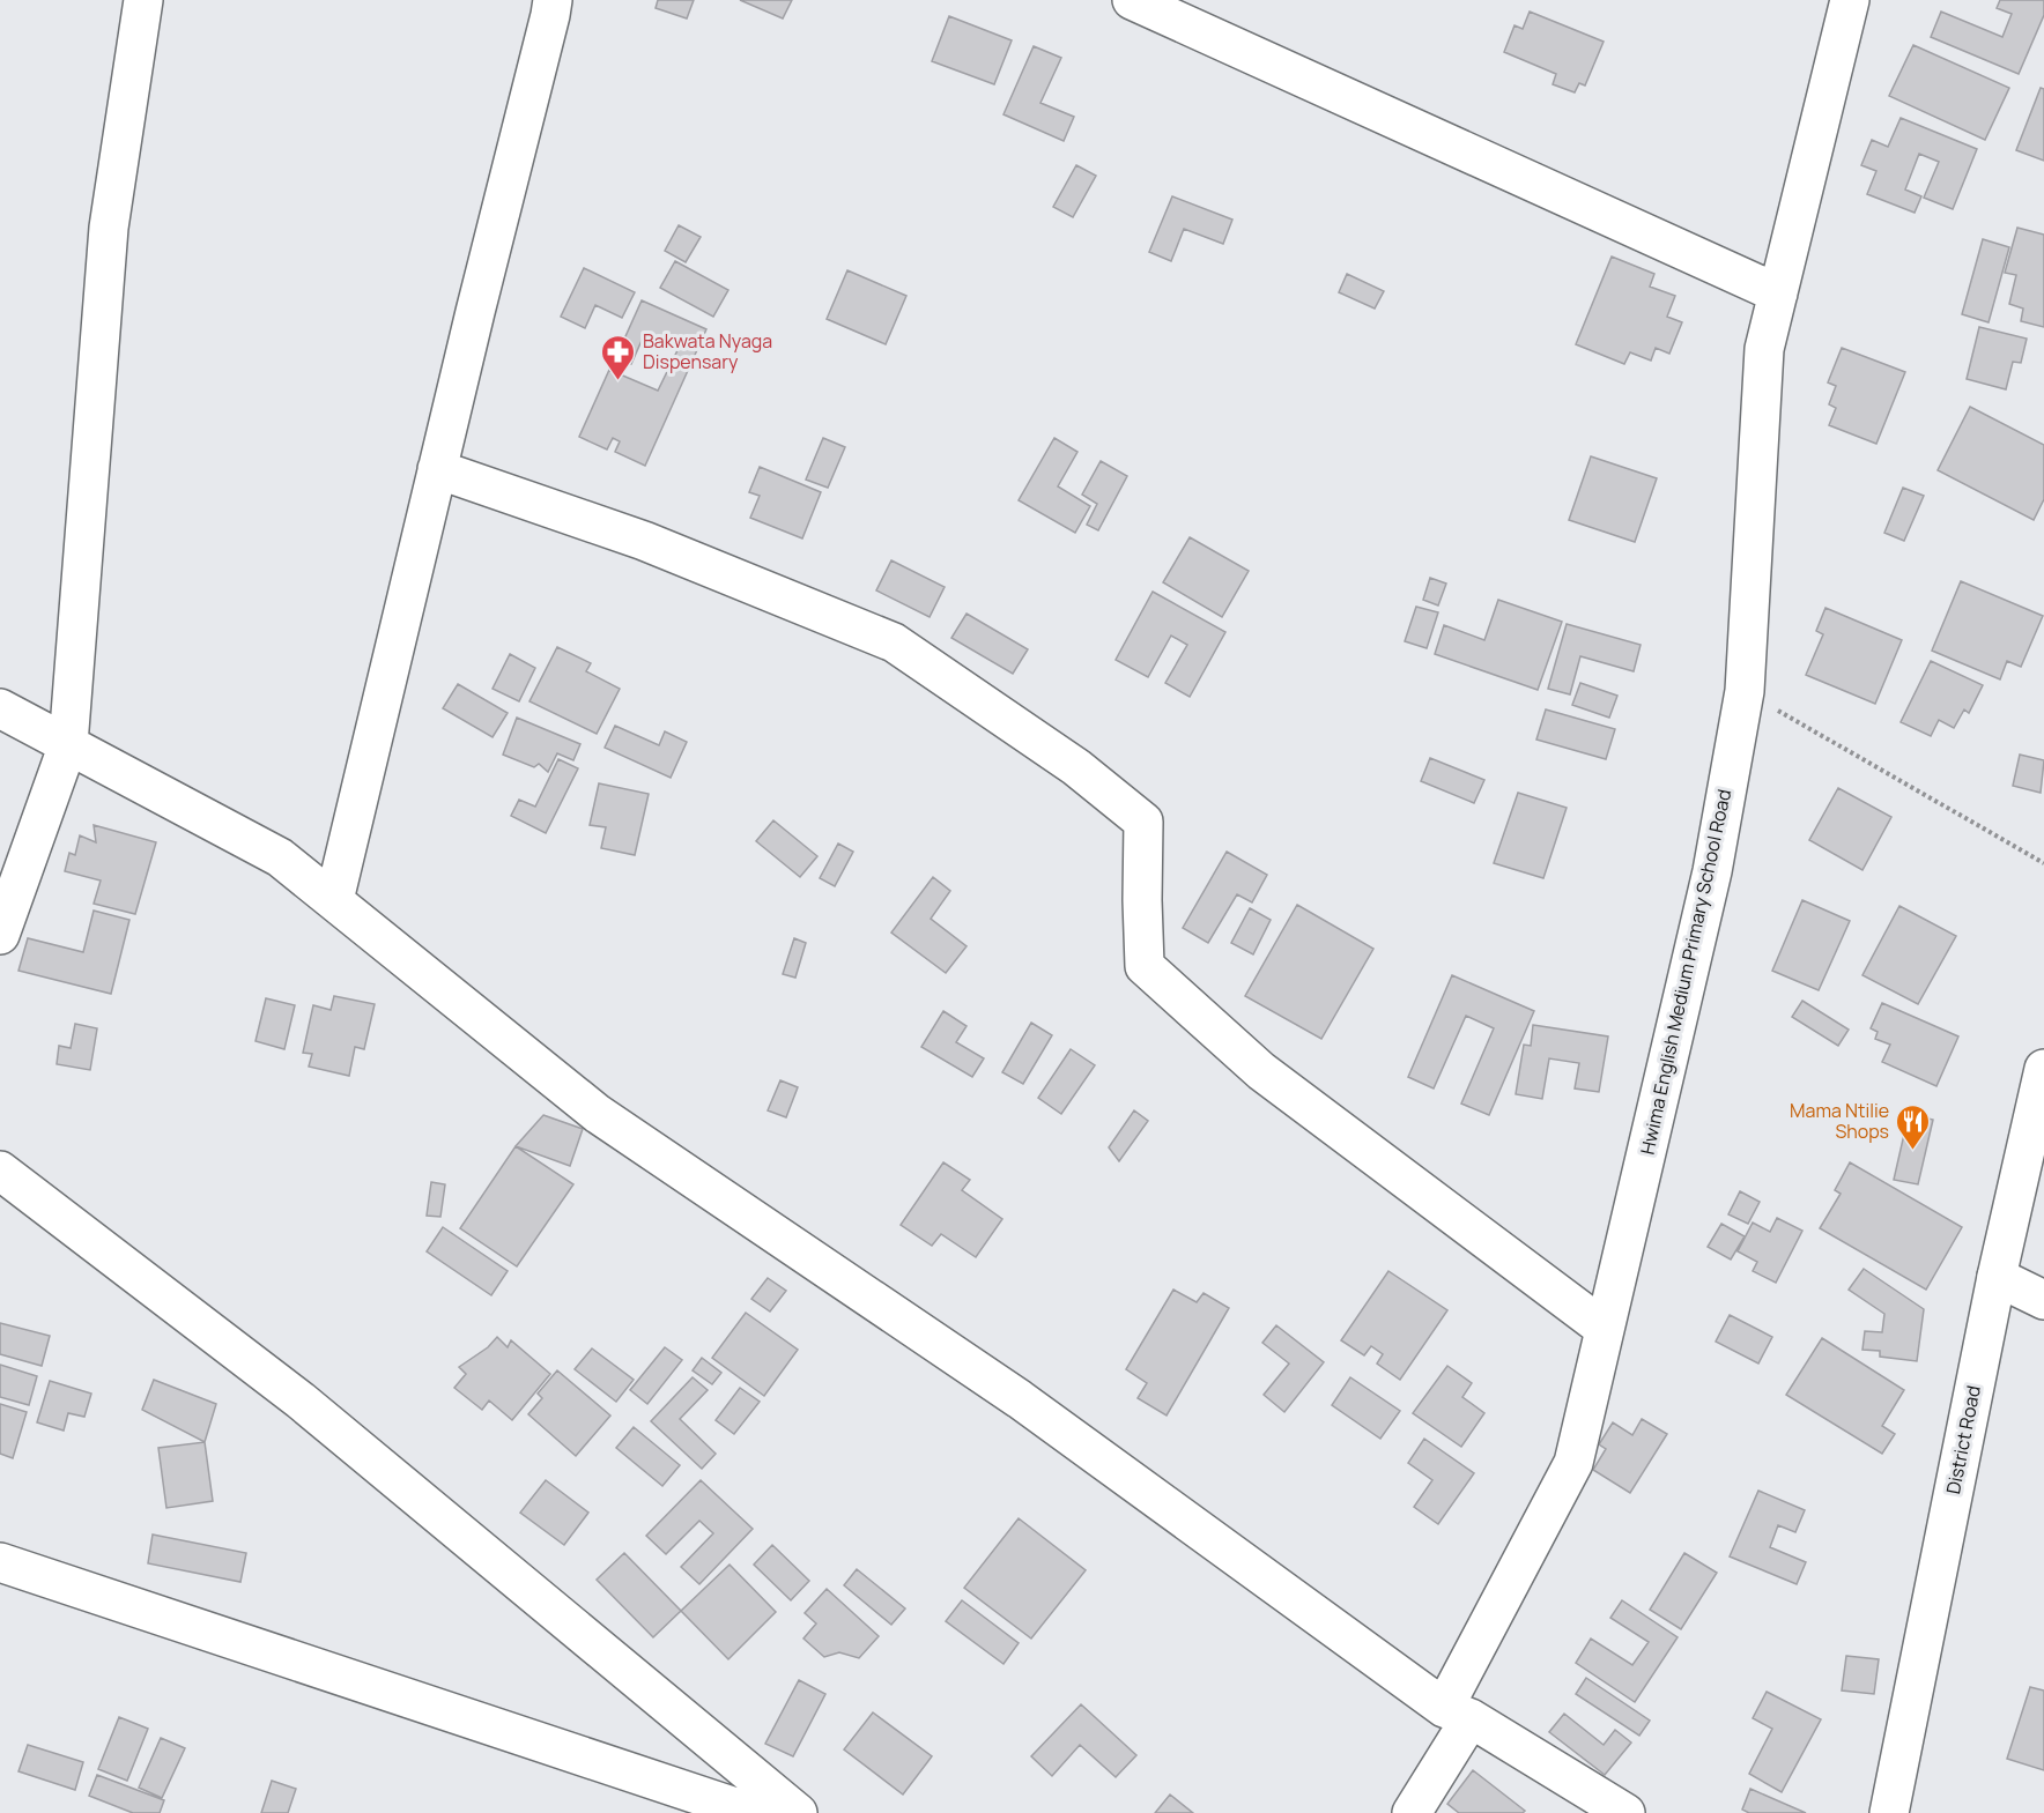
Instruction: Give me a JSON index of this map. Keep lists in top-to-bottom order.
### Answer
{
  "streets": {
    "street": ["Hwima English Medium Primary School Road", "District Road"]
  },
  "places": {
    "pharmacy": ["Bakwata Nyaga Dispensary"],
    "restaurant": ["Mama Ntilie Shops"]
  }
}
